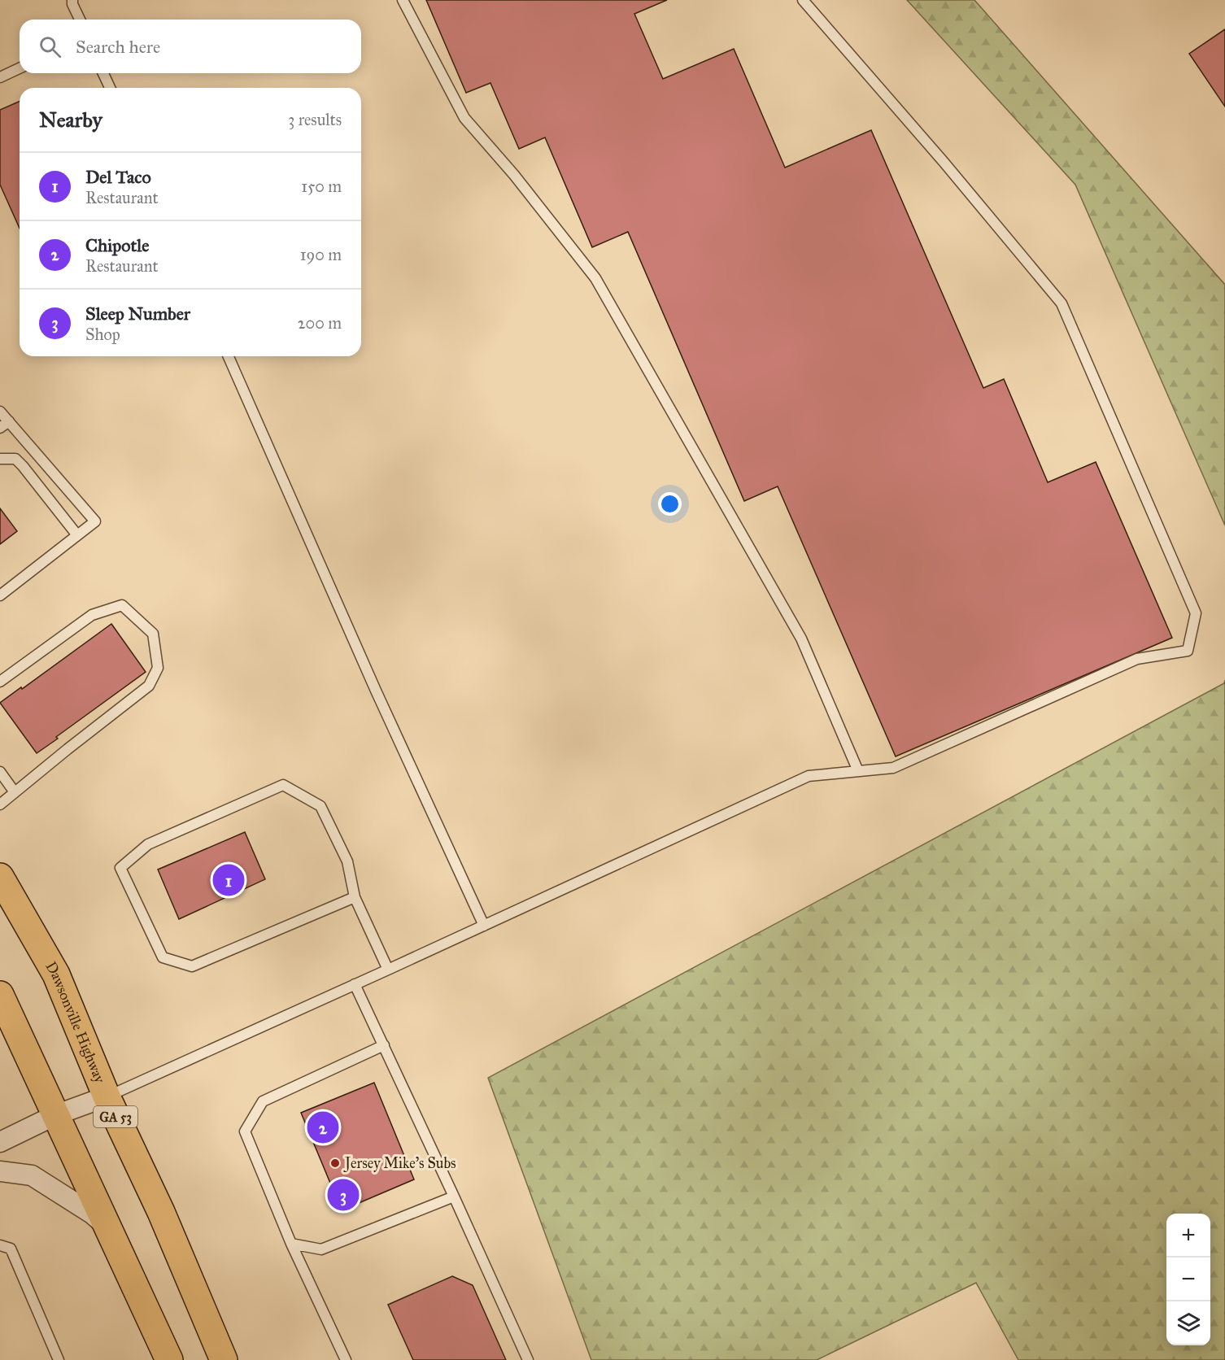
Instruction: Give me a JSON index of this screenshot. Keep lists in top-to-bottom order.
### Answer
{
  "streets": {
    "main road": ["Dawsonville Highway", "GA 53"]
  },
  "places": ["Jersey Mike's Subs"],
  "page": {
    "search": "Search here",
    "heading": ["Nearby", "3 results"],
    "list": [
      {
        "mark": "1",
        "name": "Del Taco",
        "note": "Restaurant",
        "value": "150 m"
      },
      {
        "mark": "2",
        "name": "Chipotle",
        "note": "Restaurant",
        "value": "190 m"
      },
      {
        "mark": "3",
        "name": "Sleep Number",
        "note": "Shop",
        "value": "200 m"
      }
    ],
    "pins": ["1", "2", "3"],
    "map_buttons": ["+", "−"]
  }
}
